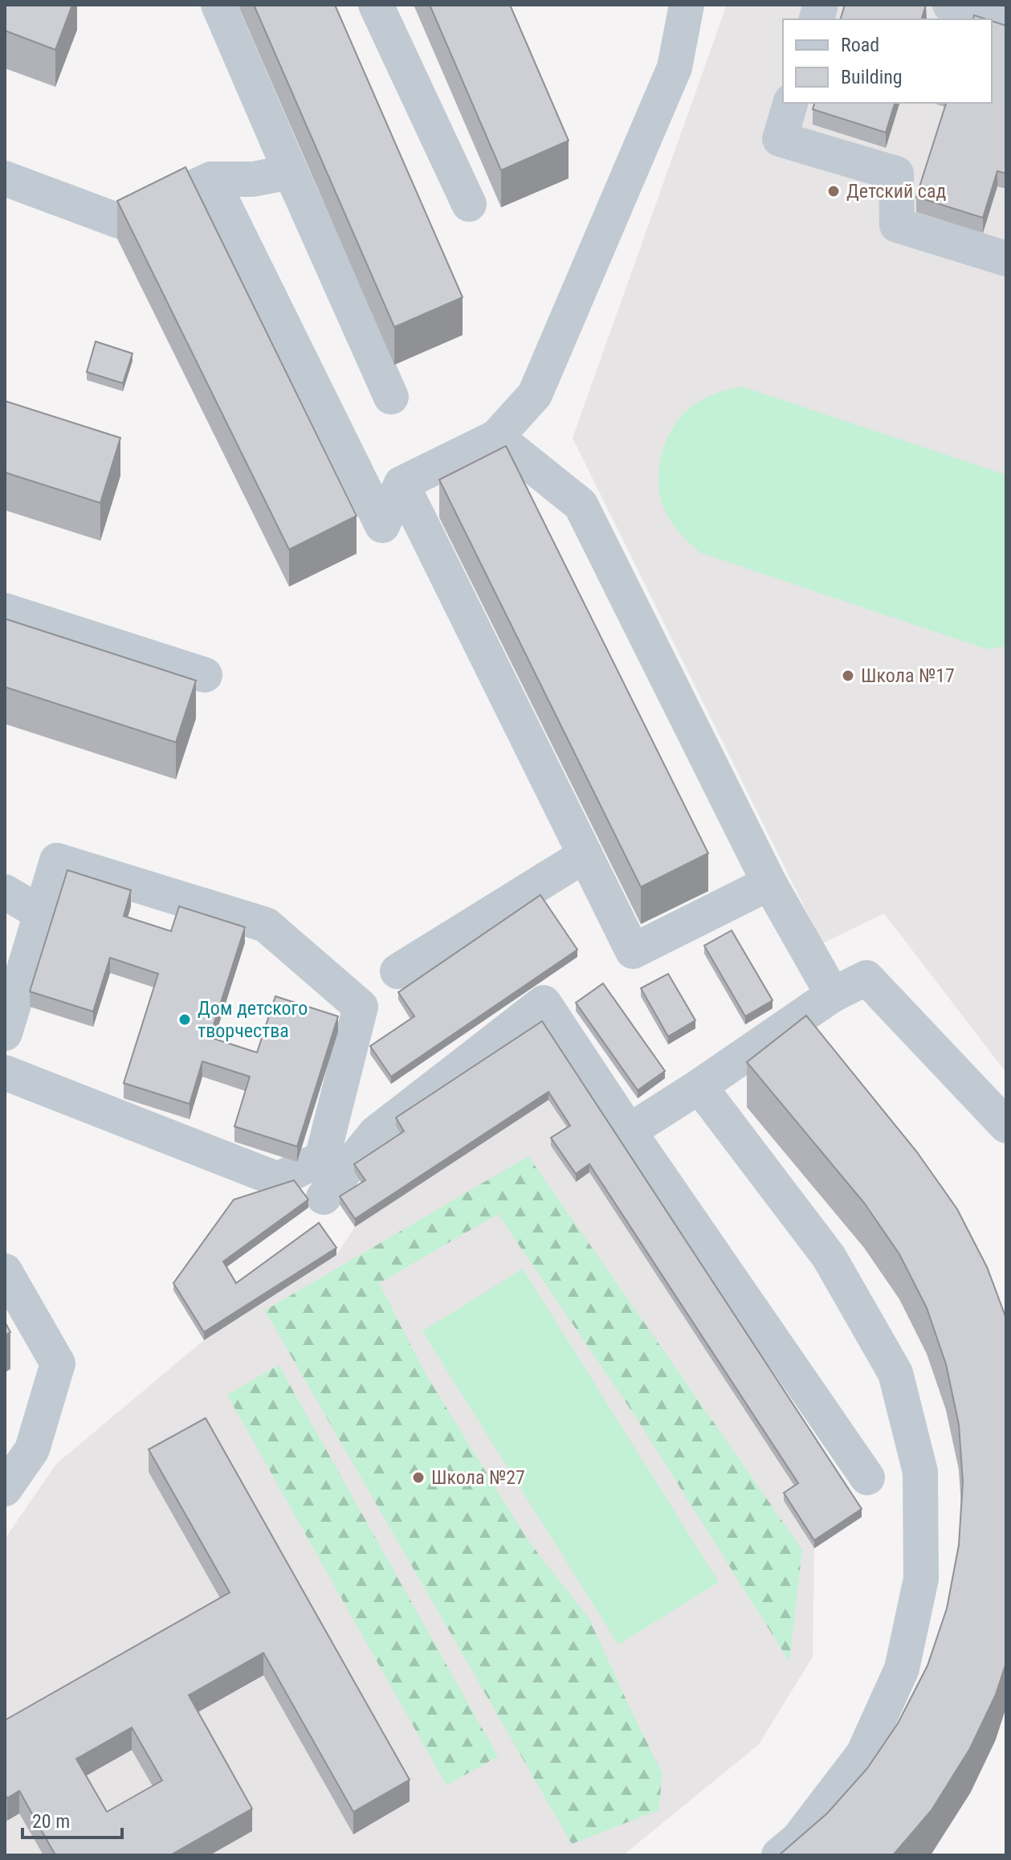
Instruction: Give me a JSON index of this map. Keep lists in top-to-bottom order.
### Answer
{
  "places": [
    "Детский сад",
    "Школа №17",
    "Дом детского творчества",
    "Школа №27"
  ],
  "legend": ["Road", "Building"],
  "scale_bar": "20 m"
}
